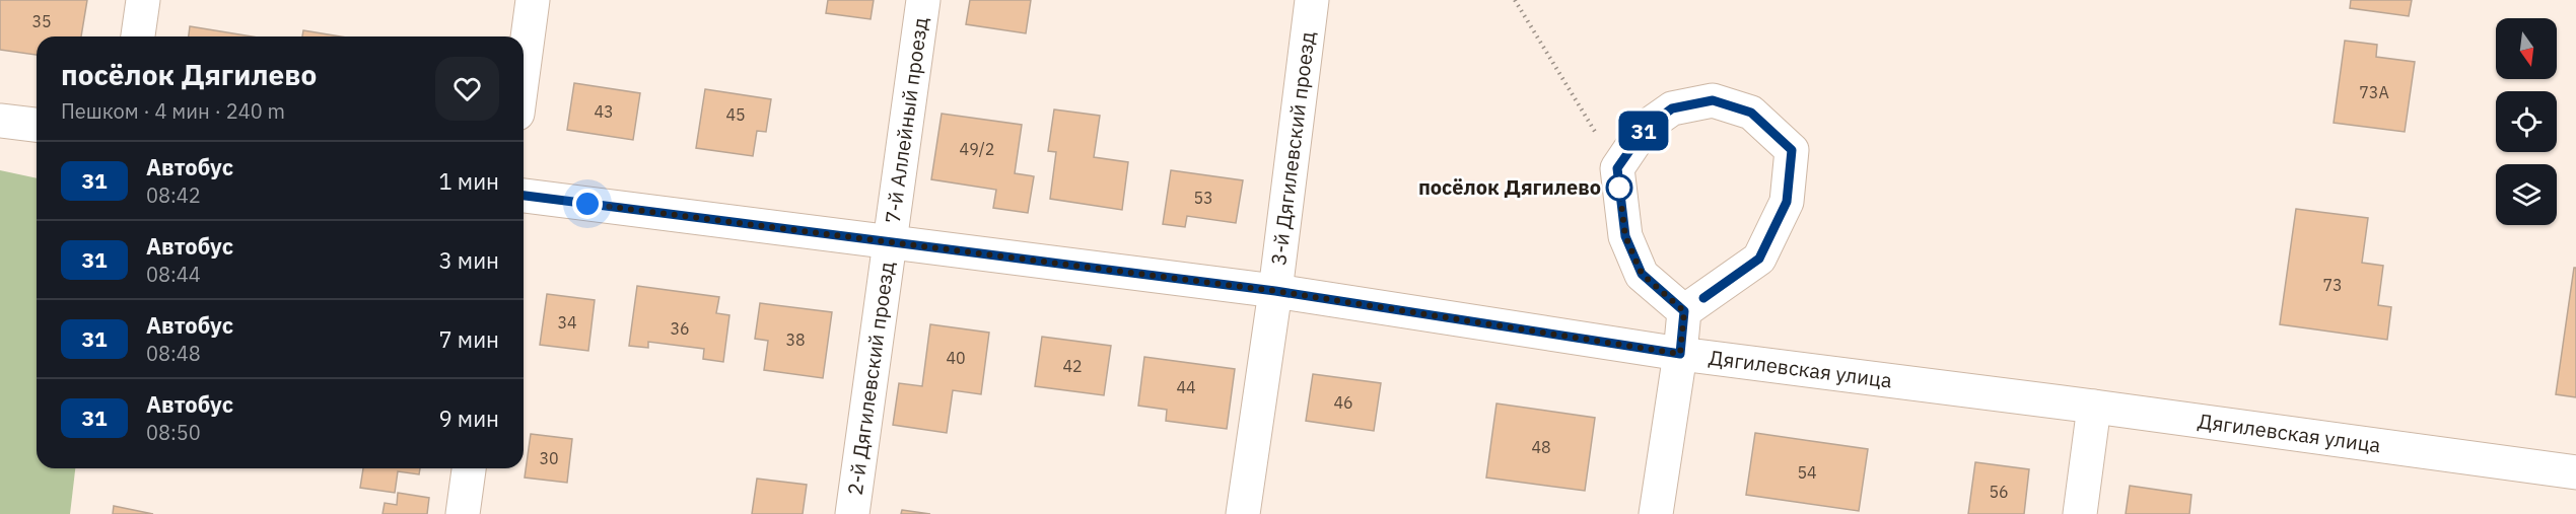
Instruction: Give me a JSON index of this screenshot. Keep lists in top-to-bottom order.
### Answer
{
  "streets": {
    "street": [
      "7-й Аллейный проезд",
      "3-й Дягилевский проезд",
      "Дягилевская улица",
      "2-й Дягилевский проезд"
    ]
  },
  "crossings": [
    ["7-й Аллейный проезд", "Дягилевская улица"],
    ["7-й Аллейный проезд", "2-й Дягилевский проезд"],
    ["3-й Дягилевский проезд", "Дягилевская улица"],
    ["Дягилевская улица", "2-й Дягилевский проезд"]
  ],
  "places": ["посёлок Дягилево"],
  "lines": ["bus line 31"],
  "house_numbers": [
    "35",
    "73А",
    "43",
    "45",
    "49/2",
    "53",
    "73",
    "34",
    "36",
    "38",
    "40",
    "42",
    "44",
    "46",
    "48",
    "30",
    "54",
    "56"
  ],
  "north": "bottom",
  "page": {
    "on_map": "31",
    "heading": ["посёлок Дягилево", "Пешком · 4 мин · 240 m"],
    "list": [
      {
        "mark": "31",
        "name": "Автобус",
        "note": "08:42",
        "value": "1 мин"
      },
      {
        "mark": "31",
        "name": "Автобус",
        "note": "08:44",
        "value": "3 мин"
      },
      {
        "mark": "31",
        "name": "Автобус",
        "note": "08:48",
        "value": "7 мин"
      },
      {
        "mark": "31",
        "name": "Автобус",
        "note": "08:50",
        "value": "9 мин"
      }
    ]
  }
}
